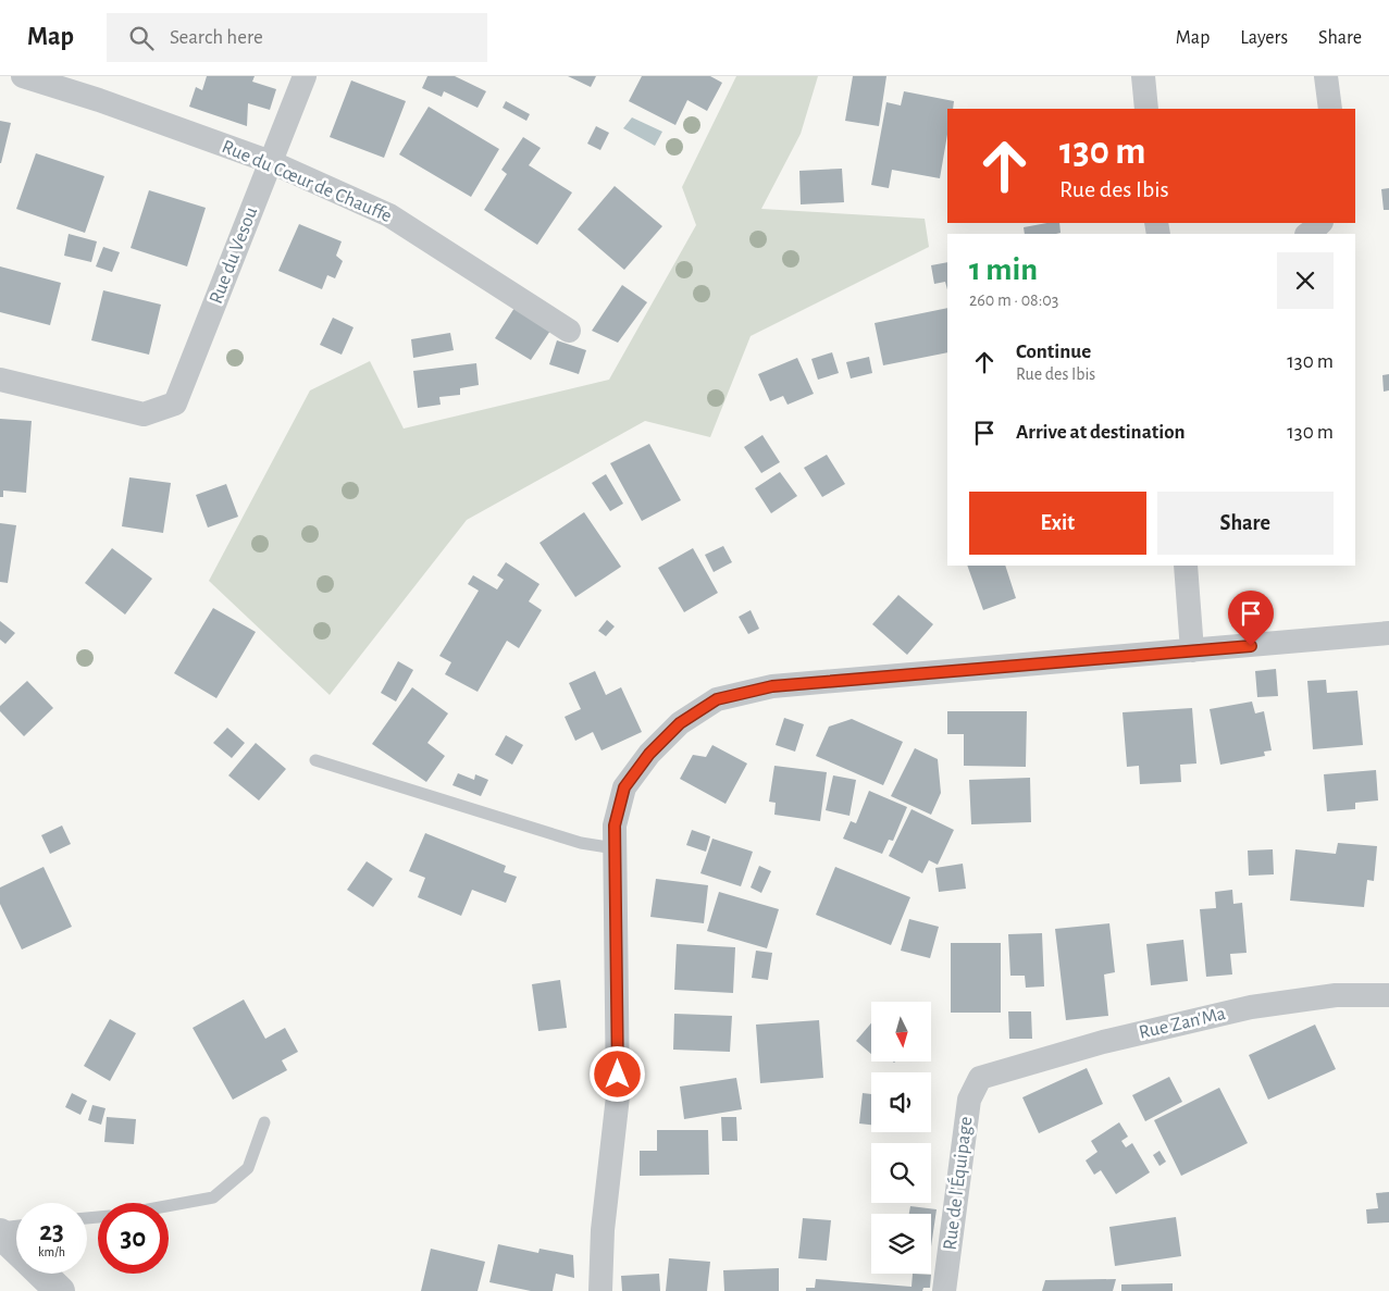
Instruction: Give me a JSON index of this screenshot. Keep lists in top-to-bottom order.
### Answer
{
  "streets": {
    "street": [
      "Rue du Cœur de Chauffe",
      "Rue du Vesou",
      "Rue Zan'Ma",
      "Rue de l'Équipage"
    ]
  },
  "crossings": [
    ["Rue du Cœur de Chauffe", "Rue du Vesou"],
    ["Rue Zan'Ma", "Rue de l'Équipage"]
  ],
  "north": "bottom",
  "page": {
    "header": "Map",
    "search": "Search here",
    "nav": ["Map", "Layers", "Share"],
    "turn": ["130 m", "Rue des Ibis"],
    "heading": ["1 min", "260 m · 08:03"],
    "list": [
      {
        "name": "Continue",
        "note": "Rue des Ibis",
        "value": "130 m"
      },
      {
        "name": "Arrive at destination",
        "value": "130 m"
      }
    ],
    "buttons": ["Exit", "Share"],
    "speed": "23 km/h",
    "limit": "30"
  }
}
